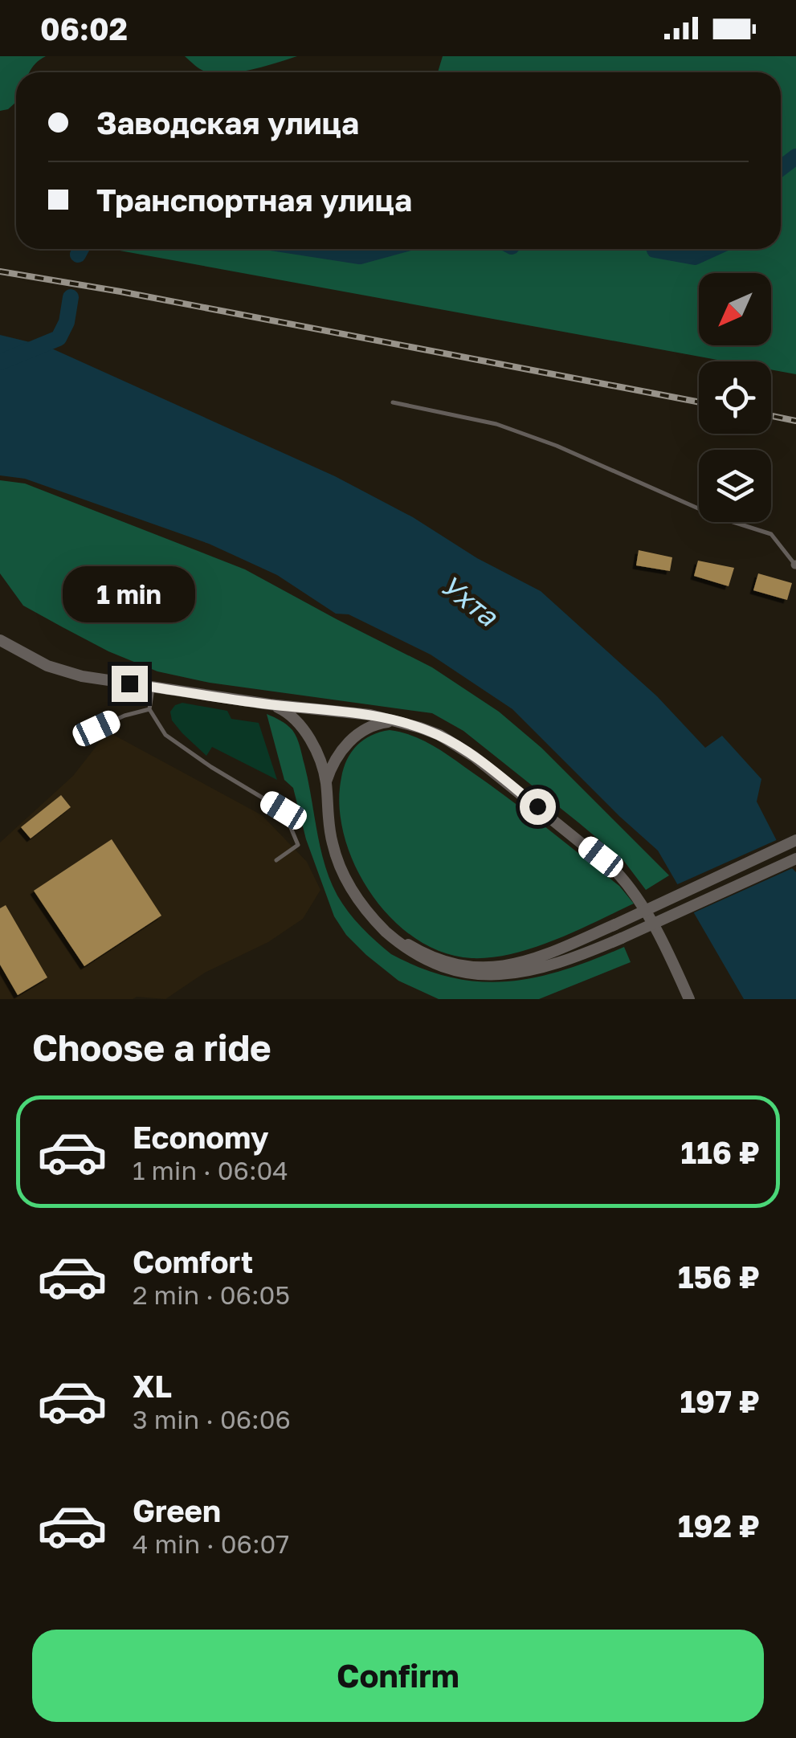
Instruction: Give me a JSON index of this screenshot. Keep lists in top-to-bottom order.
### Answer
{
  "water": ["Ухта"],
  "north": "bottom left",
  "page": {
    "status": "06:02",
    "banner": ["Заводская улица", "Транспортная улица"],
    "bubble": "1 min",
    "heading": "Choose a ride",
    "list": [
      {
        "name": "Economy",
        "note": "1 min · 06:04",
        "value": "116 ₽"
      },
      {
        "name": "Comfort",
        "note": "2 min · 06:05",
        "value": "156 ₽"
      },
      {
        "name": "XL",
        "note": "3 min · 06:06",
        "value": "197 ₽"
      },
      {
        "name": "Green",
        "note": "4 min · 06:07",
        "value": "192 ₽"
      }
    ],
    "buttons": "Confirm"
  }
}
